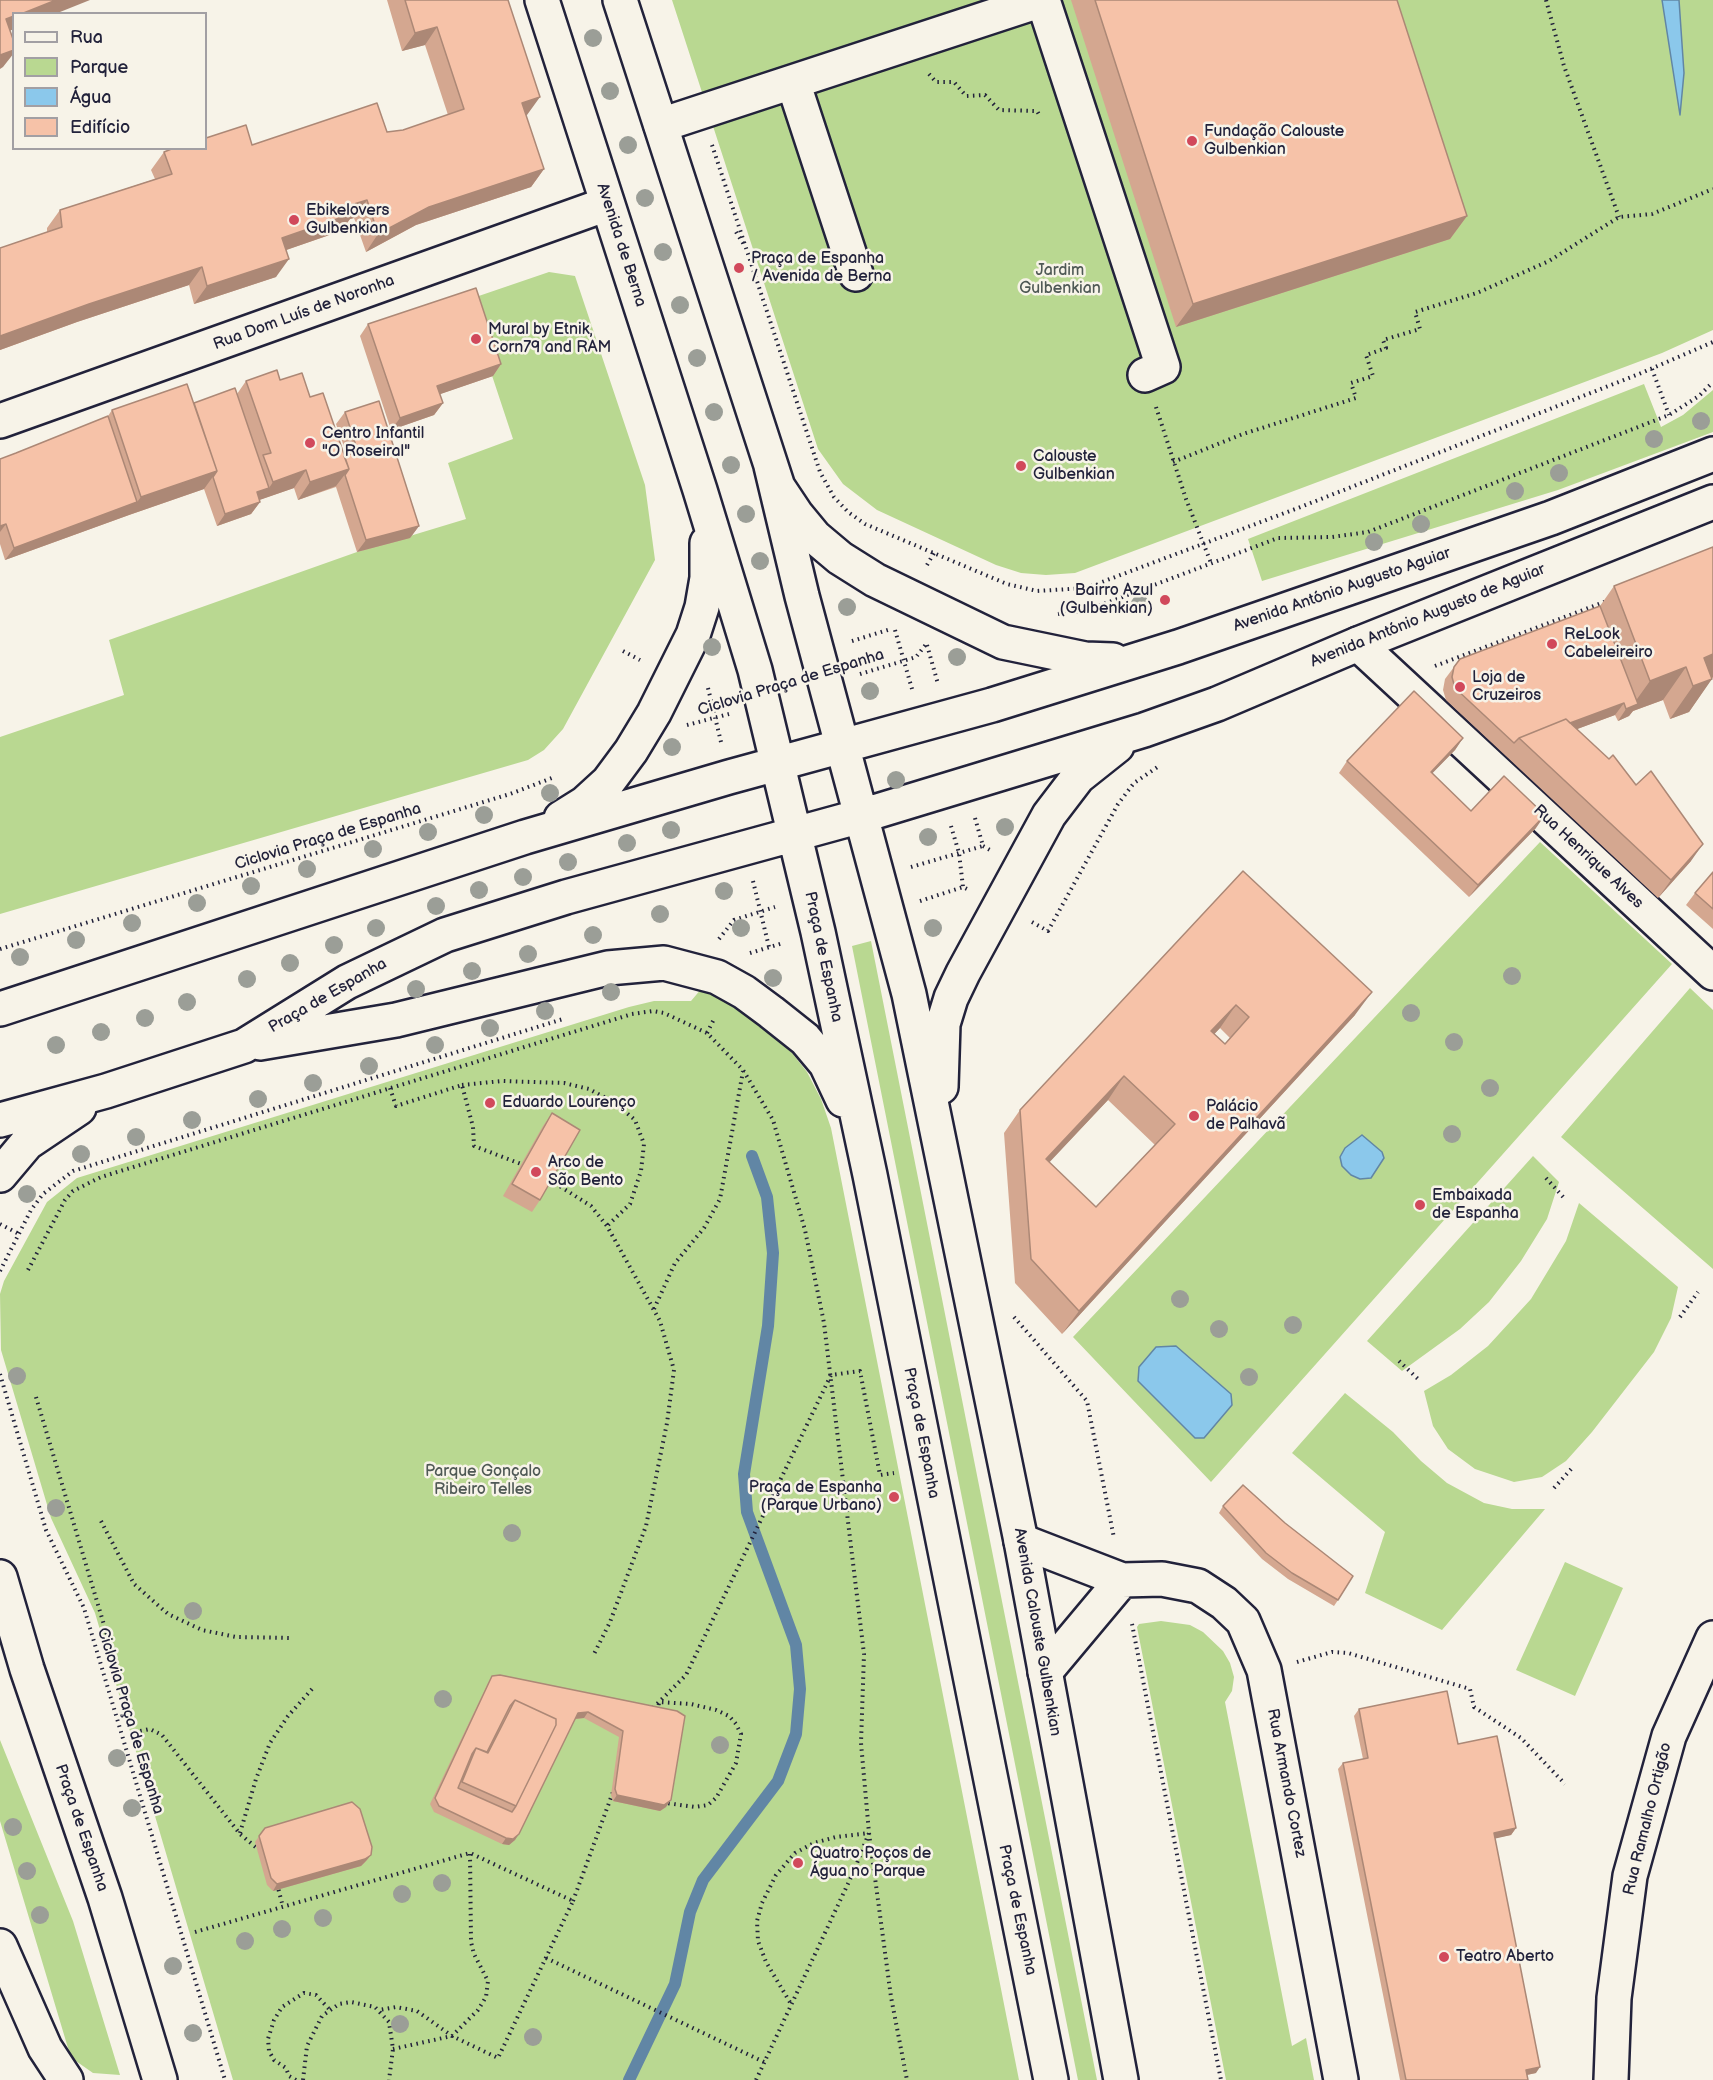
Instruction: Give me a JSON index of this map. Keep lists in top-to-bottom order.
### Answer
{
  "streets": {
    "main road": [
      "Avenida de Berna",
      "Rua Dom Luís de Noronha",
      "Avenida António Augusto Aguiar",
      "Avenida António Augusto de Aguiar",
      "Rua Henrique Alves",
      "Praça de Espanha",
      "Avenida Calouste Gulbenkian",
      "Rua Armando Cortez",
      "Rua Ramalho Ortigão"
    ],
    "path": ["Ciclovia Praça de Espanha"]
  },
  "crossings": [
    ["Avenida de Berna", "Rua Dom Luís de Noronha"],
    ["Avenida de Berna", "Praça de Espanha"],
    ["Avenida António Augusto de Aguiar", "Rua Henrique Alves"],
    ["Avenida António Augusto de Aguiar", "Praça de Espanha"],
    ["Ciclovia Praça de Espanha", "Praça de Espanha"],
    ["Avenida Calouste Gulbenkian", "Rua Armando Cortez"]
  ],
  "parks": ["Jardim Gulbenkian", "Parque Gonçalo Ribeiro Telles"],
  "places": [
    "Fundação Calouste Gulbenkian",
    "Ebikelovers Gulbenkian",
    "Praça de Espanha / Avenida de Berna",
    "Mural by Etnik, Corn79 and RAM",
    "Centro Infantil \"O Roseiral\"",
    "Calouste Gulbenkian",
    "Bairro Azul (Gulbenkian)",
    "ReLook Cabeleireiro",
    "Loja de Cruzeiros",
    "Eduardo Lourenço",
    "Palácio de Palhavã",
    "Arco de São Bento",
    "Embaixada de Espanha",
    "Praça de Espanha (Parque Urbano)",
    "Quatro Poços de Água no Parque",
    "Teatro Aberto"
  ],
  "legend": [
    "Rua",
    "Parque",
    "Água",
    "Edifício"
  ]
}
